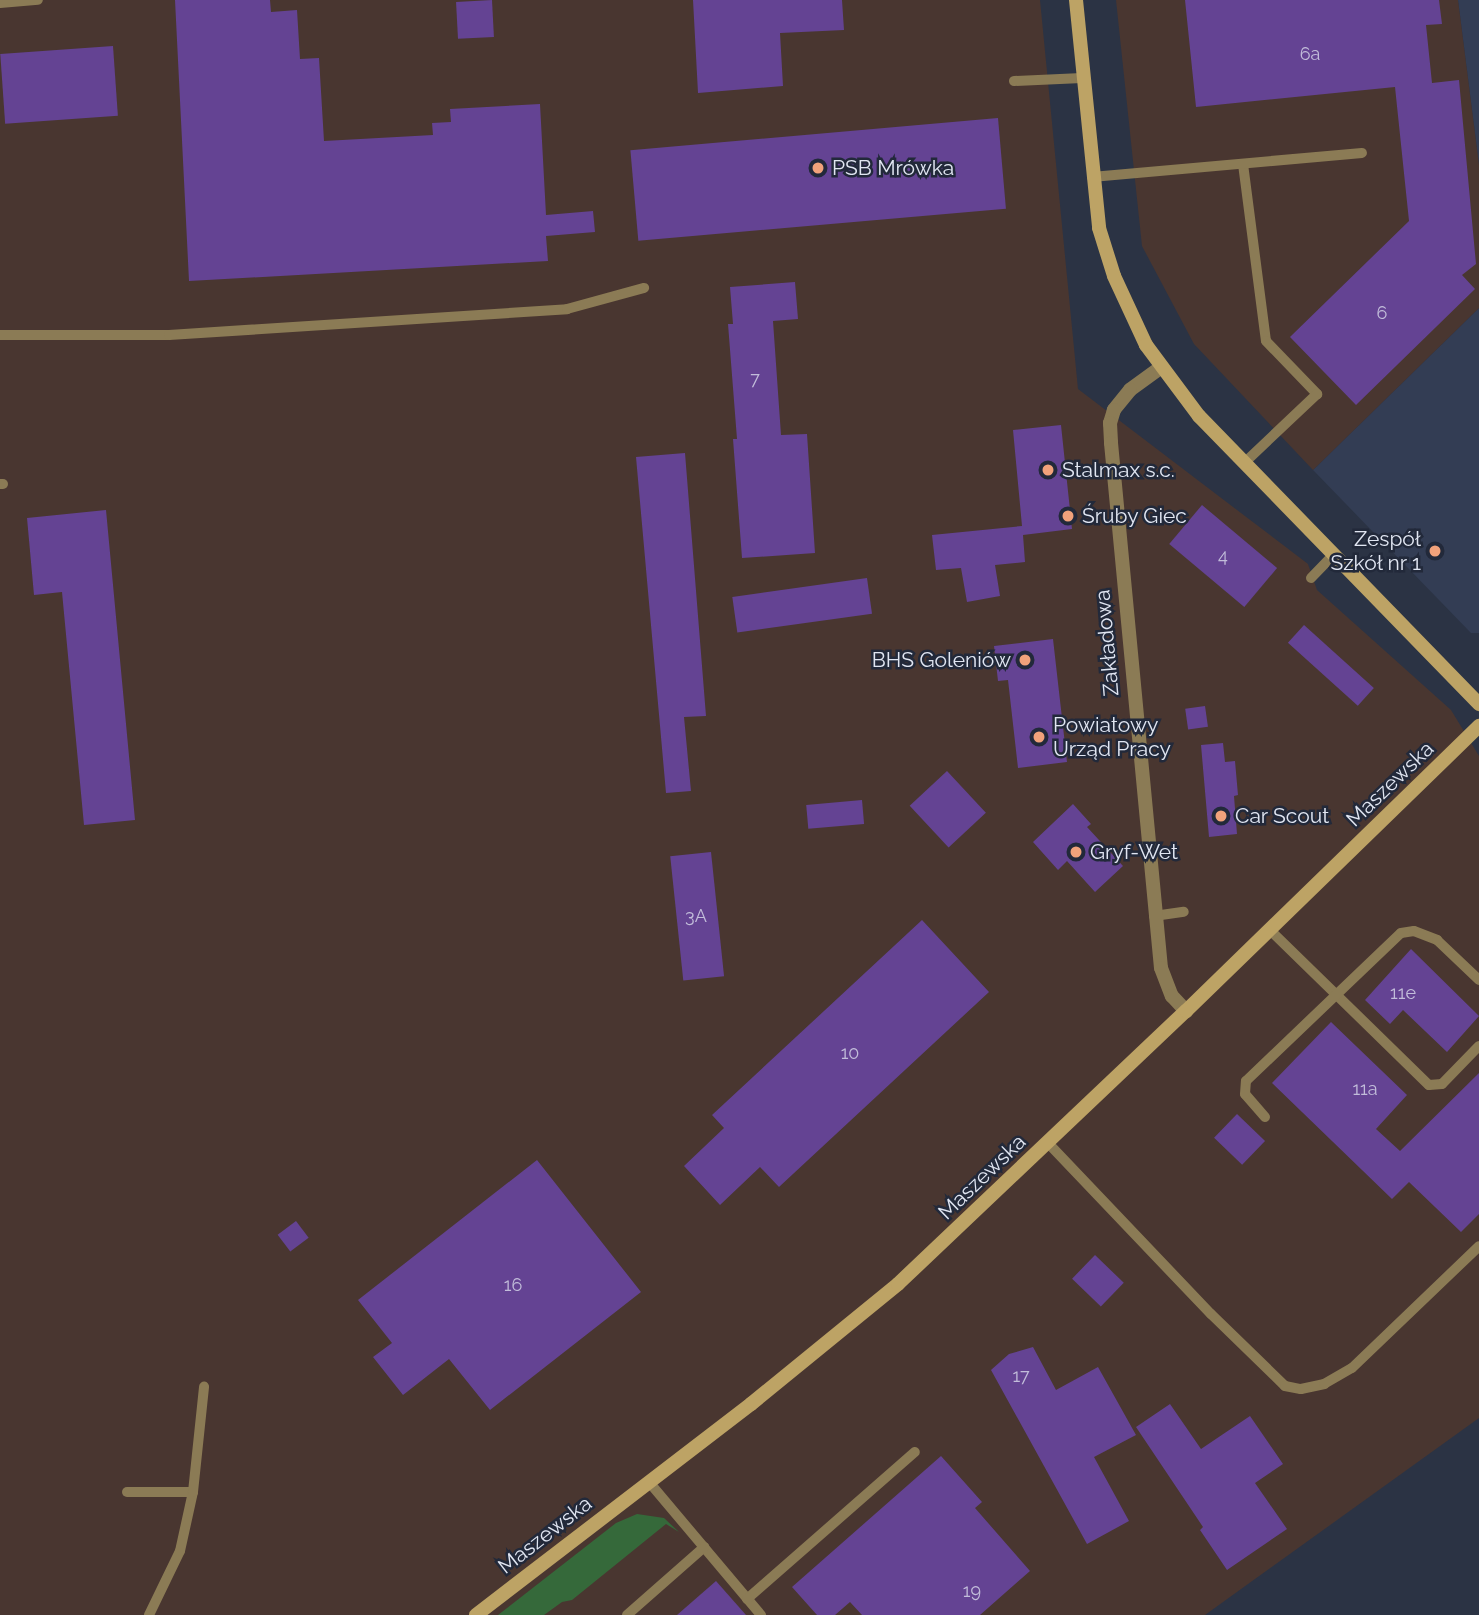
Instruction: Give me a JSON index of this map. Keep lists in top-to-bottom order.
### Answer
{
  "streets": {
    "street": ["Zakładowa", "Maszewska"]
  },
  "crossings": [
    ["Zakładowa", "Maszewska"]
  ],
  "places": [
    "PSB Mrówka",
    "Stalmax s.c.",
    "Śruby Giec",
    "Zespół Szkół nr 1",
    "BHS Goleniów",
    "Powiatowy Urząd Pracy",
    "Car Scout",
    "Gryf-Wet"
  ],
  "house_numbers": [
    "6a",
    "6",
    "7",
    "4",
    "3A",
    "11e",
    "10",
    "11a",
    "16",
    "17",
    "19"
  ]
}
